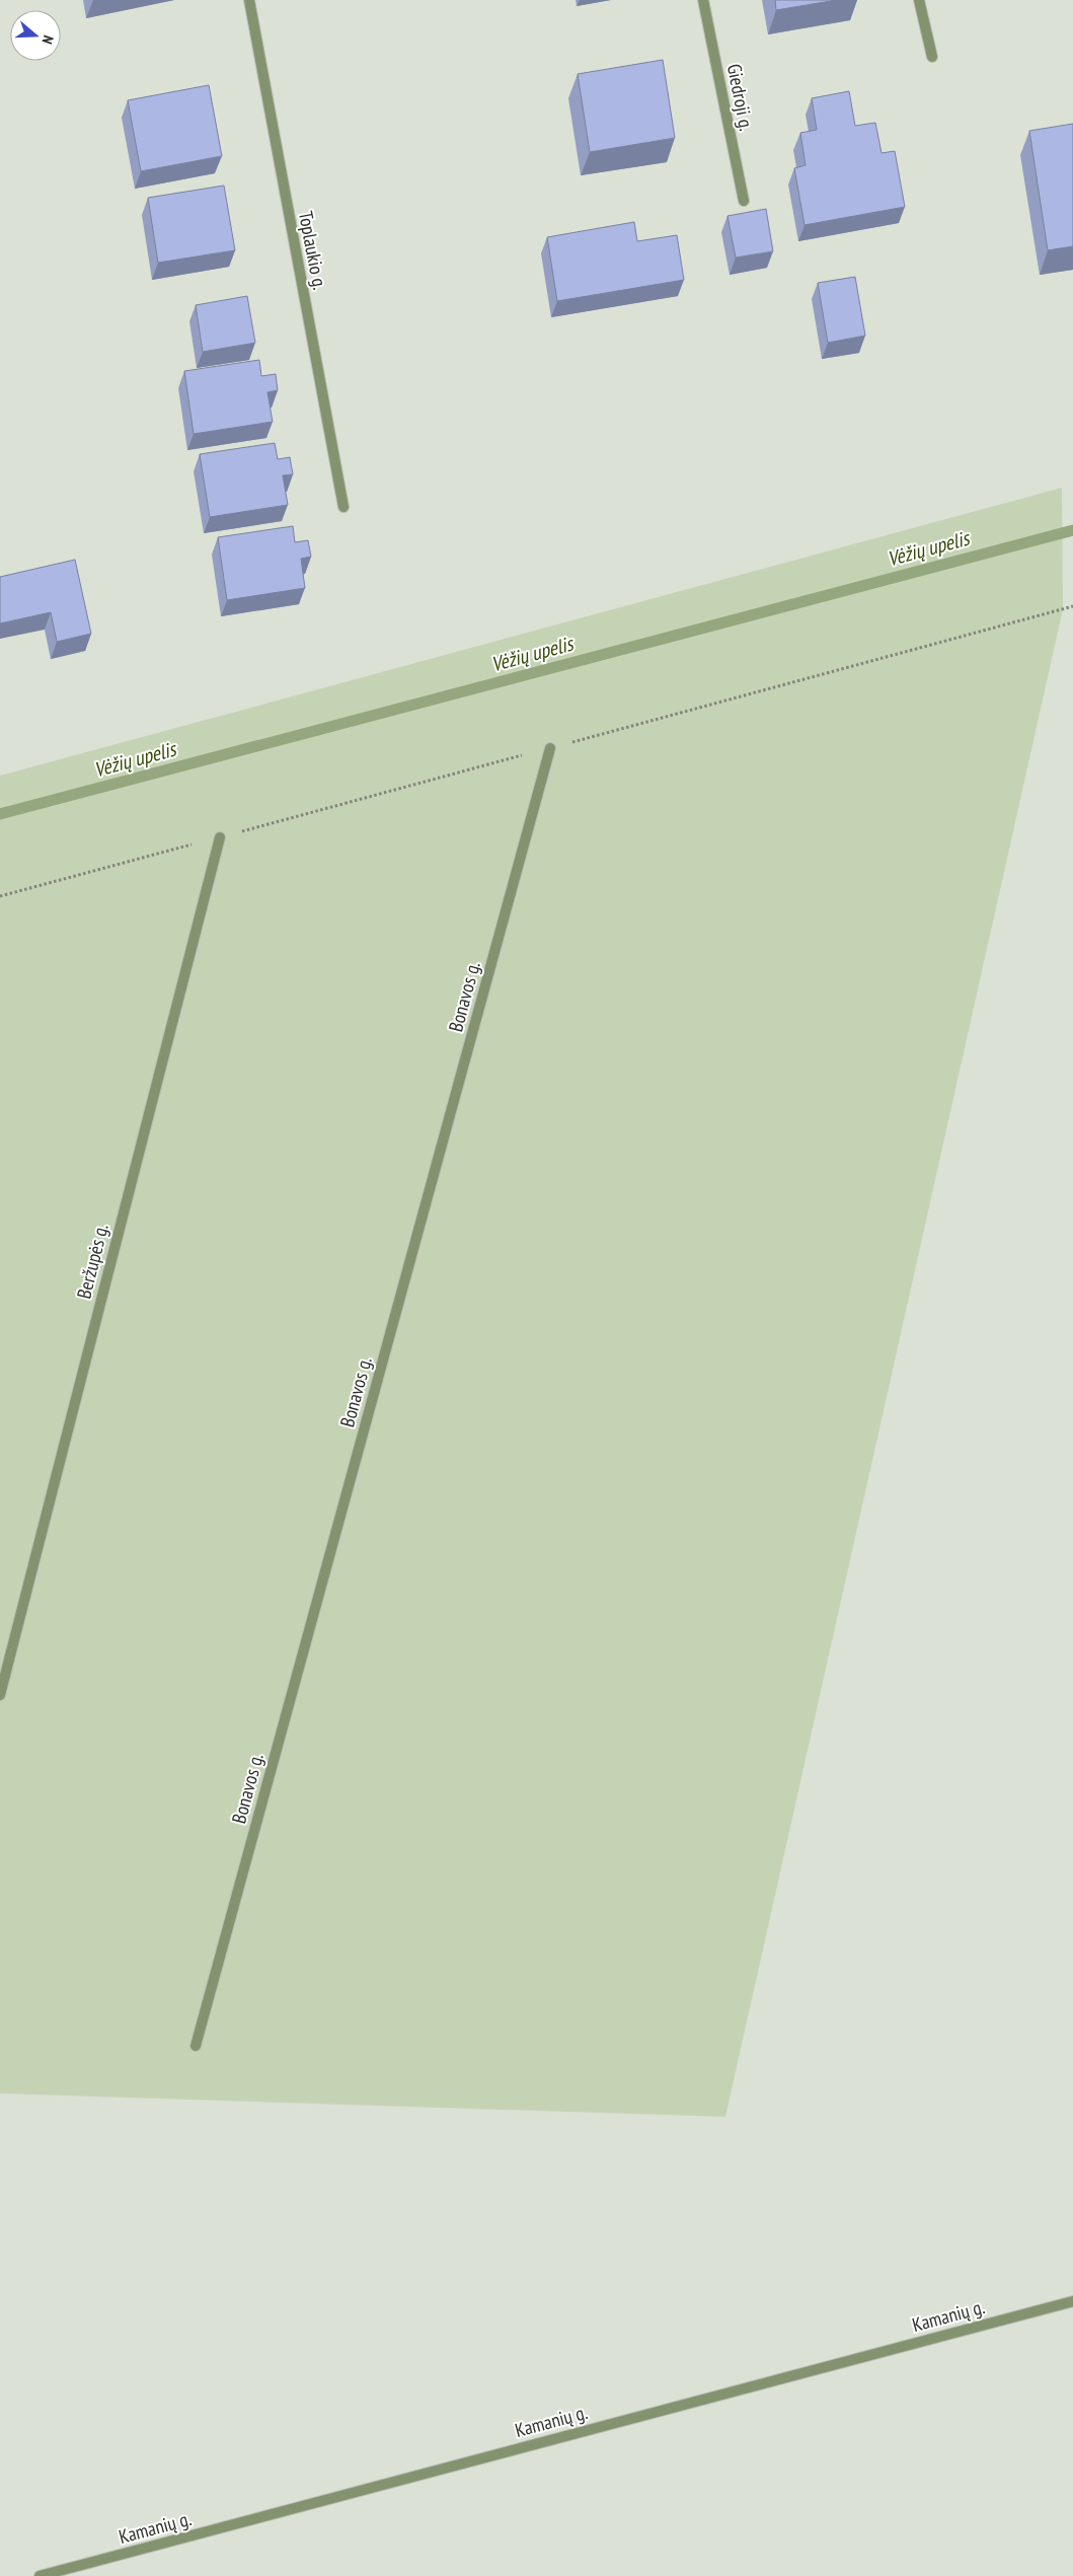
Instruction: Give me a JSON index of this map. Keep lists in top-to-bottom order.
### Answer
{
  "streets": {
    "street": [
      "Giedroji g.",
      "Toplaukio g.",
      "Bonavos g.",
      "Beržupės g.",
      "Kamanių g."
    ]
  },
  "water": ["Vėžių upelis"],
  "north": "right"
}
